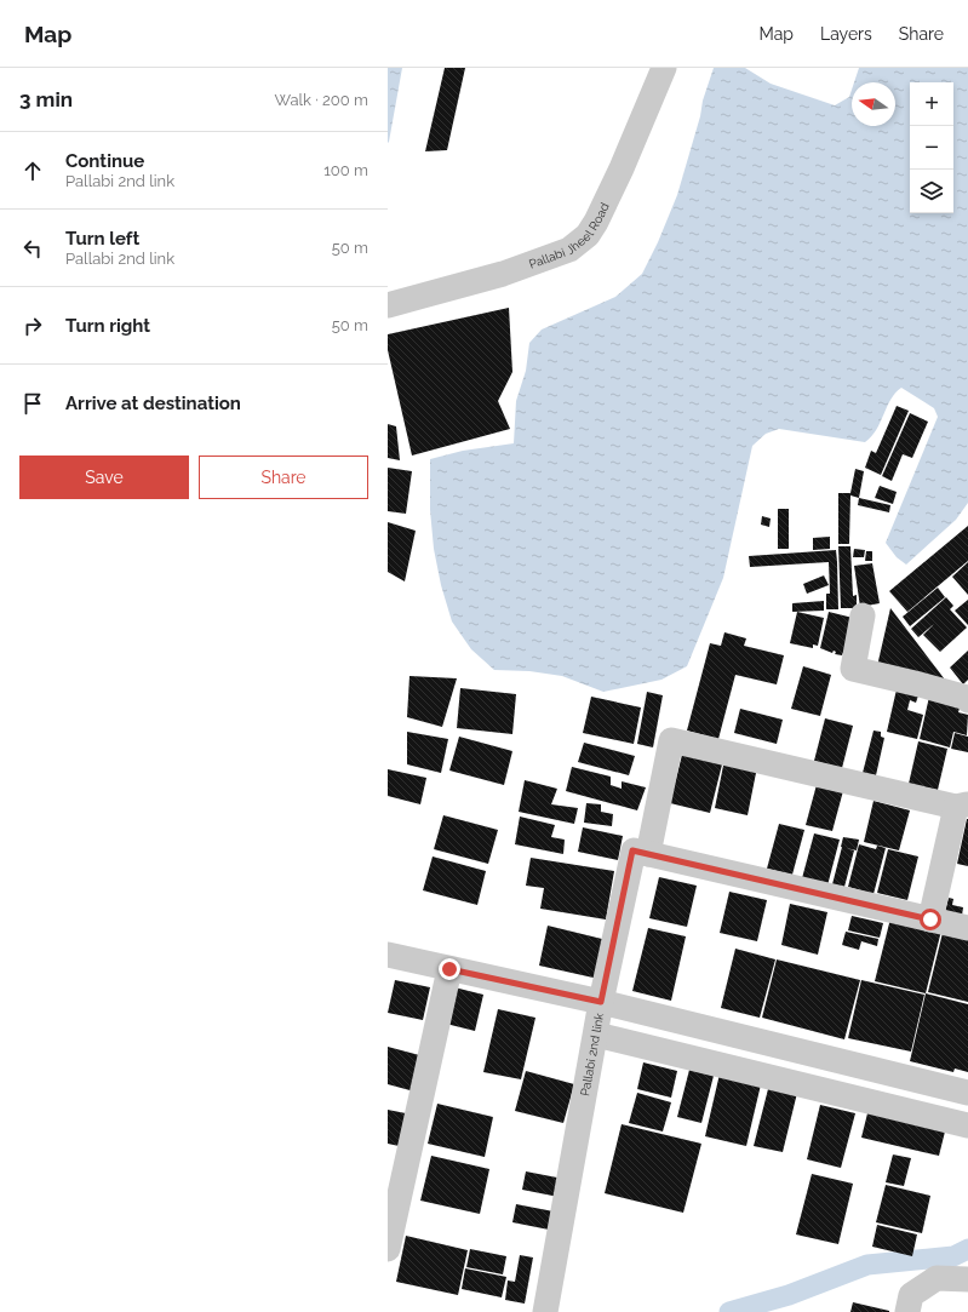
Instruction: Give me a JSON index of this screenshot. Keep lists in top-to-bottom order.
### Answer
{
  "streets": {
    "street": ["Pallabi Jheel Road", "Pallabi 2nd link"]
  },
  "north": "left",
  "page": {
    "header": "Map",
    "nav": ["Map", "Layers", "Share"],
    "heading": ["3 min", "Walk · 200 m"],
    "map_buttons": ["+", "−"],
    "list": [
      ["Continue", "Pallabi 2nd link", "100 m"],
      ["Turn left", "Pallabi 2nd link", "50 m"],
      ["Turn right", "50 m"],
      "Arrive at destination"
    ],
    "buttons": ["Save", "Share"]
  }
}
